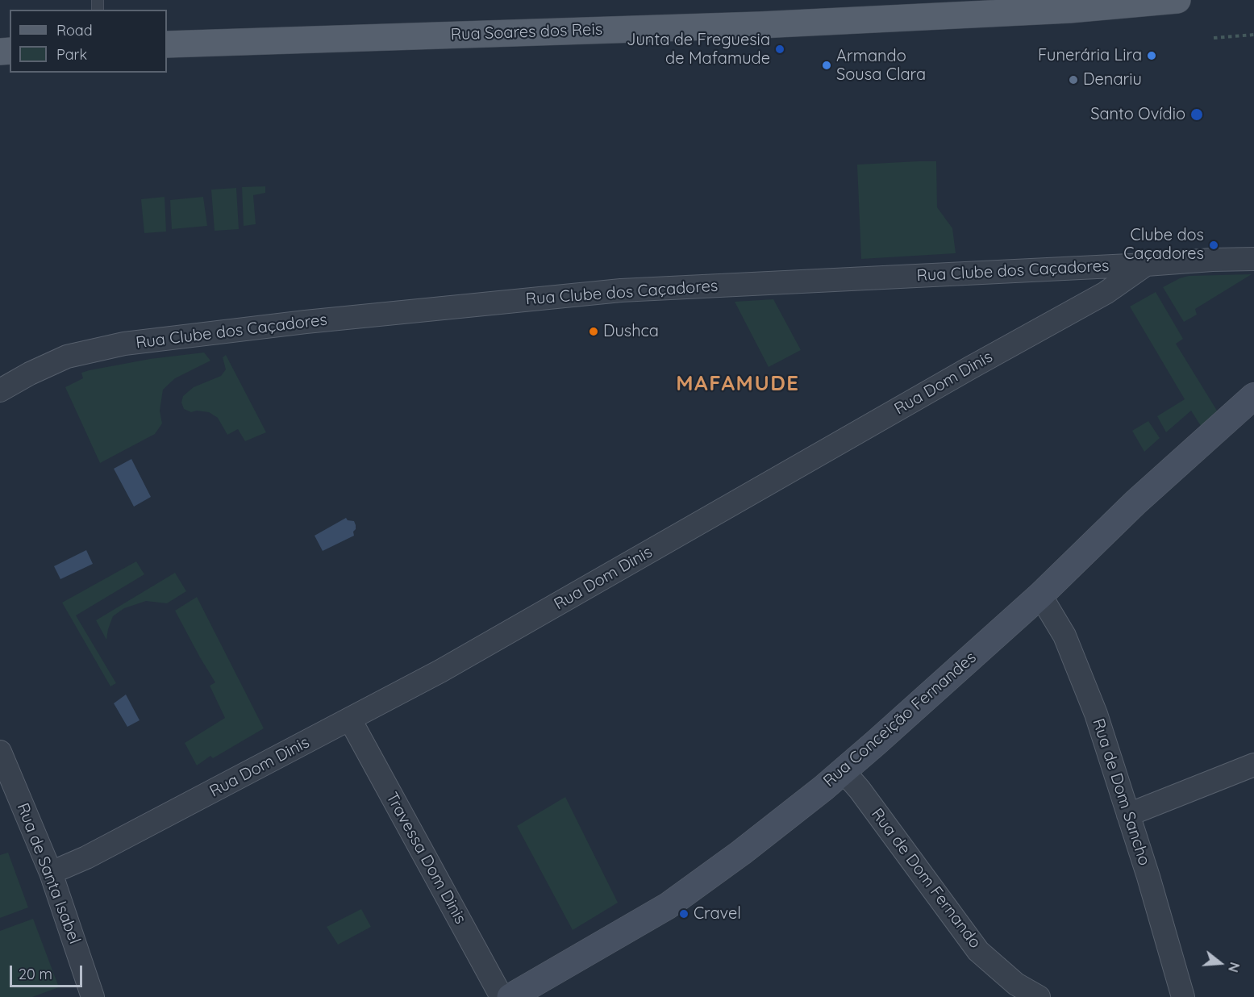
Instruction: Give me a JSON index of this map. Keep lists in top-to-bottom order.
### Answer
{
  "streets": {
    "main road": ["Rua Soares dos Reis", "Rua Conceição Fernandes"],
    "street": [
      "Rua Clube dos Caçadores",
      "Rua Dom Dinis",
      "Rua de Dom Sancho",
      "Travessa Dom Dinis",
      "Rua de Santa Isabel",
      "Rua de Dom Fernando"
    ]
  },
  "crossings": [
    ["Rua Clube dos Caçadores", "Rua Dom Dinis"],
    ["Rua Dom Dinis", "Travessa Dom Dinis"],
    ["Rua Dom Dinis", "Rua de Santa Isabel"],
    ["Rua Conceição Fernandes", "Rua de Dom Sancho"],
    ["Rua Conceição Fernandes", "Rua de Dom Fernando"]
  ],
  "districts": ["MAFAMUDE"],
  "places": [
    "Junta de Freguesia de Mafamude",
    "Funerária Lira",
    "Armando Sousa Clara",
    "Denariu",
    "Santo Ovídio",
    "Clube dos Caçadores",
    "Dushca",
    "Cravel"
  ],
  "legend": ["Road", "Park"],
  "scale_bar": "20 m",
  "north": "right"
}
